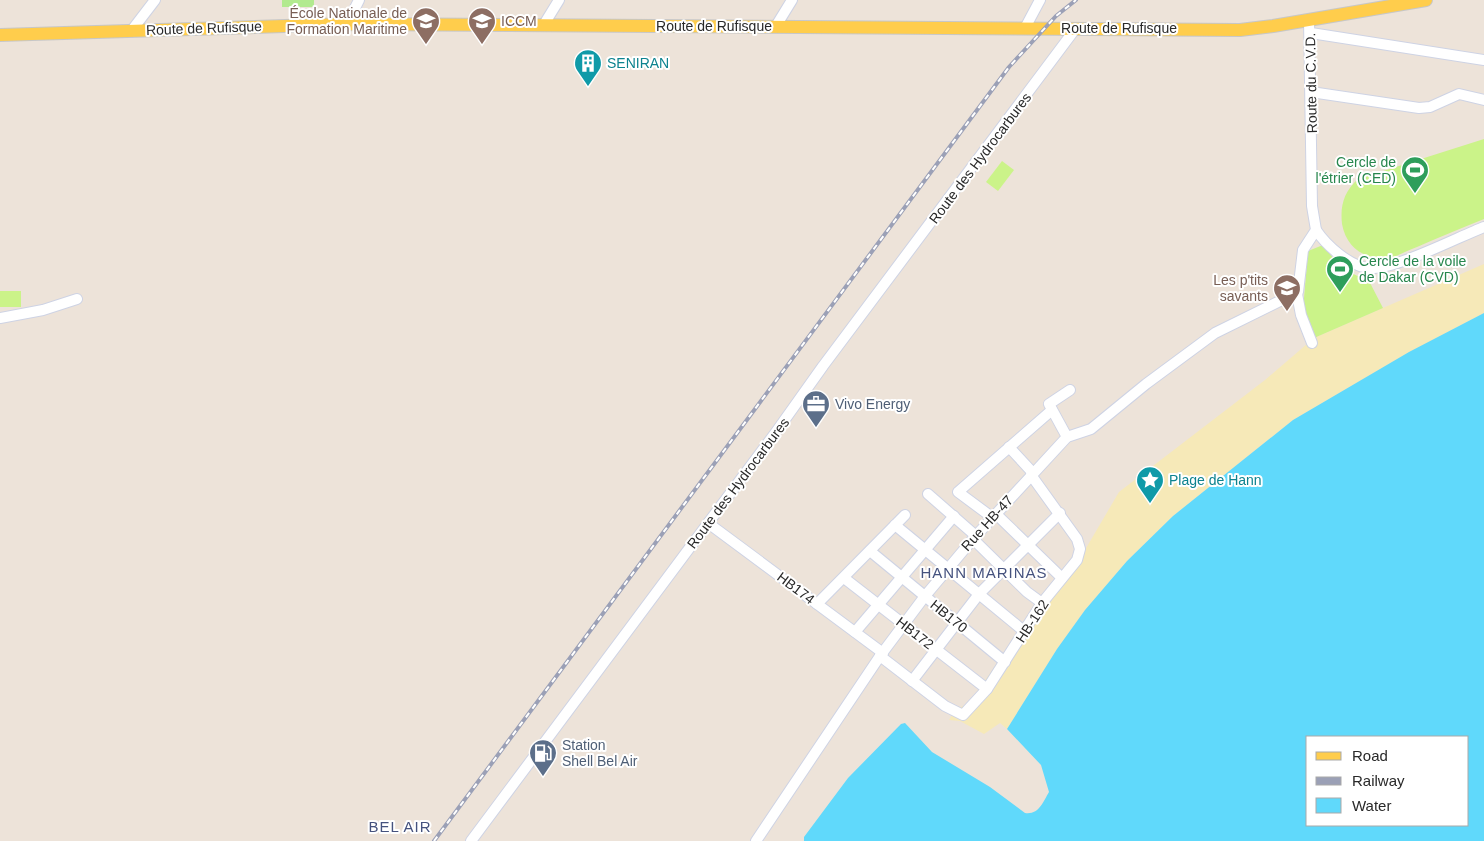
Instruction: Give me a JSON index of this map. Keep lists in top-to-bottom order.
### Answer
{
  "streets": {
    "main road": ["Route de Rufisque"],
    "street": [
      "Route du C.V.D.",
      "Route des Hydrocarbures",
      "Rue HB-47",
      "HB174",
      "HB170",
      "HB-162",
      "HB172"
    ]
  },
  "crossings": [
    ["Route de Rufisque", "Route du C.V.D."],
    ["Route de Rufisque", "Route des Hydrocarbures"],
    ["Route des Hydrocarbures", "HB174"],
    ["Rue HB-47", "HB174"],
    ["Rue HB-47", "HB170"],
    ["Rue HB-47", "HB-162"],
    ["Rue HB-47", "HB172"],
    ["HB174", "HB-162"],
    ["HB170", "HB-162"],
    ["HB-162", "HB172"]
  ],
  "districts": ["HANN MARINAS", "BEL AIR"],
  "places": {
    "school or university": ["École Nationale de Formation Maritime", "ICCM", "Les p'tits savants"],
    "building": ["SENIRAN"],
    "sports": ["Cercle de l'étrier (CED)", "Cercle de la voile de Dakar (CVD)"],
    "office": ["Vivo Energy"],
    "place": ["Plage de Hann"],
    "fuel station": ["Station Shell Bel Air"]
  },
  "legend": ["Road", "Railway", "Water"]
}
